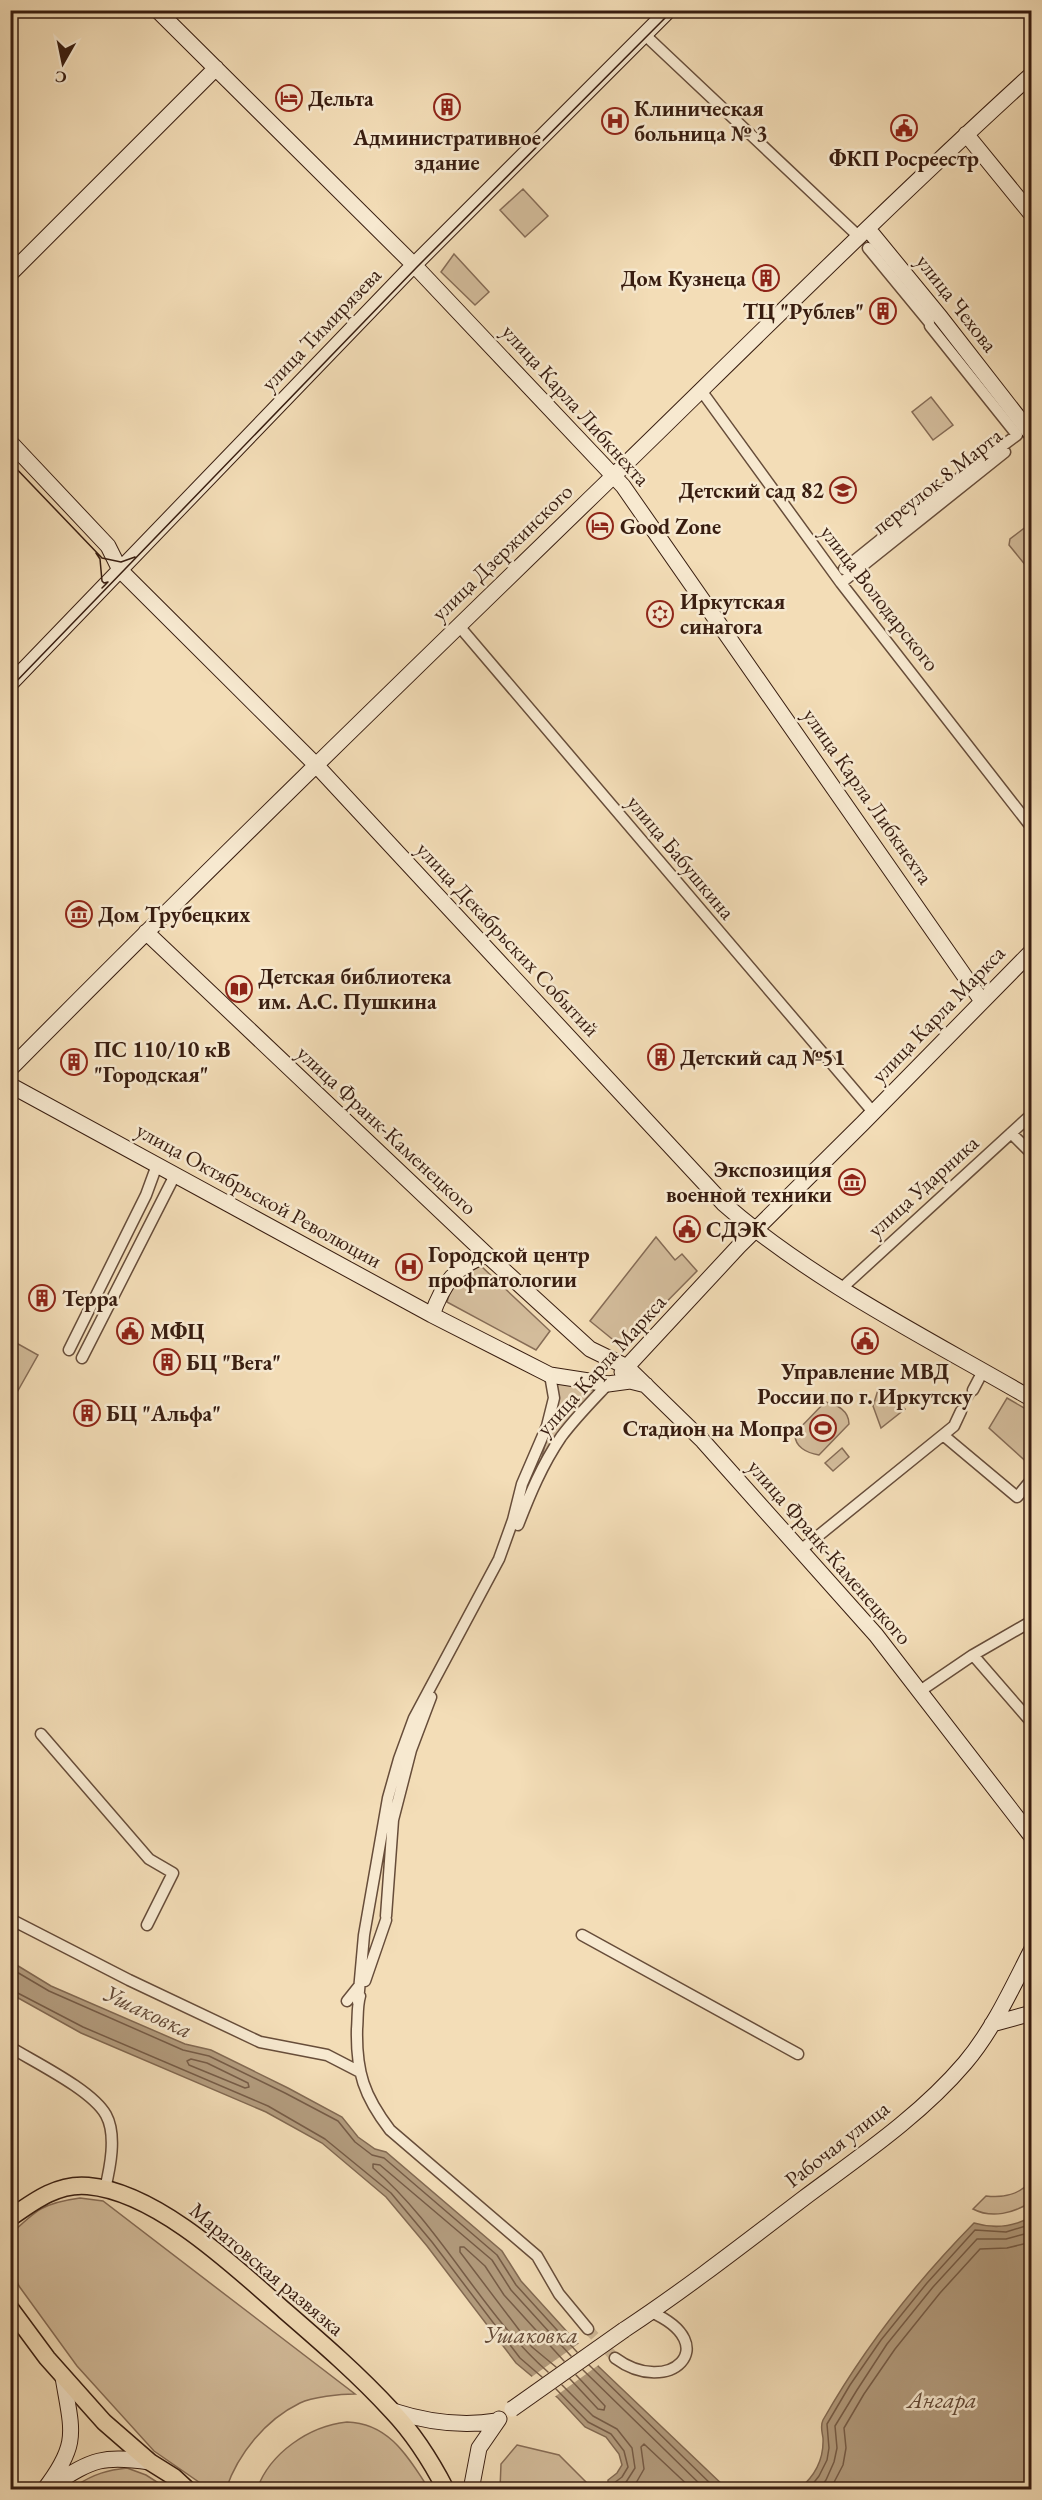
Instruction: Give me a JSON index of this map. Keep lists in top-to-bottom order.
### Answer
{
  "streets": {
    "main road": [
      "улица Чехова",
      "улица Тимирязева",
      "улица Карла Либкнехта",
      "улица Дзержинского",
      "улица Декабрьских Событий",
      "улица Карла Маркса",
      "улица Франк-Каменецкого",
      "улица Октябрьской Революции",
      "Рабочая улица",
      "Маратовская развязка"
    ],
    "street": [
      "переулок 8 Марта",
      "улица Володарского",
      "улица Бабушкина",
      "улица Ударника"
    ]
  },
  "crossings": [
    ["улица Чехова", "переулок 8 Марта"],
    ["улица Чехова", "улица Дзержинского"],
    ["улица Тимирязева", "улица Карла Либкнехта"],
    ["улица Тимирязева", "улица Декабрьских Событий"],
    ["улица Карла Либкнехта", "улица Дзержинского"],
    ["улица Карла Либкнехта", "улица Карла Маркса"],
    ["переулок 8 Марта", "улица Володарского"],
    ["улица Дзержинского", "улица Володарского"],
    ["улица Дзержинского", "улица Бабушкина"],
    ["улица Дзержинского", "улица Декабрьских Событий"],
    ["улица Дзержинского", "улица Франк-Каменецкого"],
    ["улица Бабушкина", "улица Карла Маркса"],
    ["улица Декабрьских Событий", "улица Карла Маркса"],
    ["улица Декабрьских Событий", "улица Ударника"],
    ["улица Карла Маркса", "улица Франк-Каменецкого"],
    ["улица Карла Маркса", "улица Октябрьской Революции"],
    ["улица Франк-Каменецкого", "улица Октябрьской Революции"]
  ],
  "water": ["Ушаковка", "Ангара"],
  "places": {
    "hotel": ["Дельта", "Good Zone"],
    "building": [
      "Административное здание",
      "Дом Кузнеца",
      "ТЦ \"Рублев\"",
      "Детский сад №51",
      "ПС 110/10 кВ \"Городская\"",
      "Терра",
      "БЦ \"Вега\"",
      "БЦ \"Альфа\""
    ],
    "hospital": ["Клиническая больница № 3", "Городской центр профпатологии"],
    "public building": [
      "ФКП Росреестр",
      "СДЭК",
      "МФЦ",
      "Управление МВД России по г. Иркутску"
    ],
    "school or university": ["Детский сад 82"],
    "synagogue": ["Иркутская синагога"],
    "museum": ["Дом Трубецких", "Экспозиция военной техники"],
    "library": ["Детская библиотека им. А.С. Пушкина"],
    "sports": ["Стадион на Мопра"]
  },
  "north": "bottom"
}
